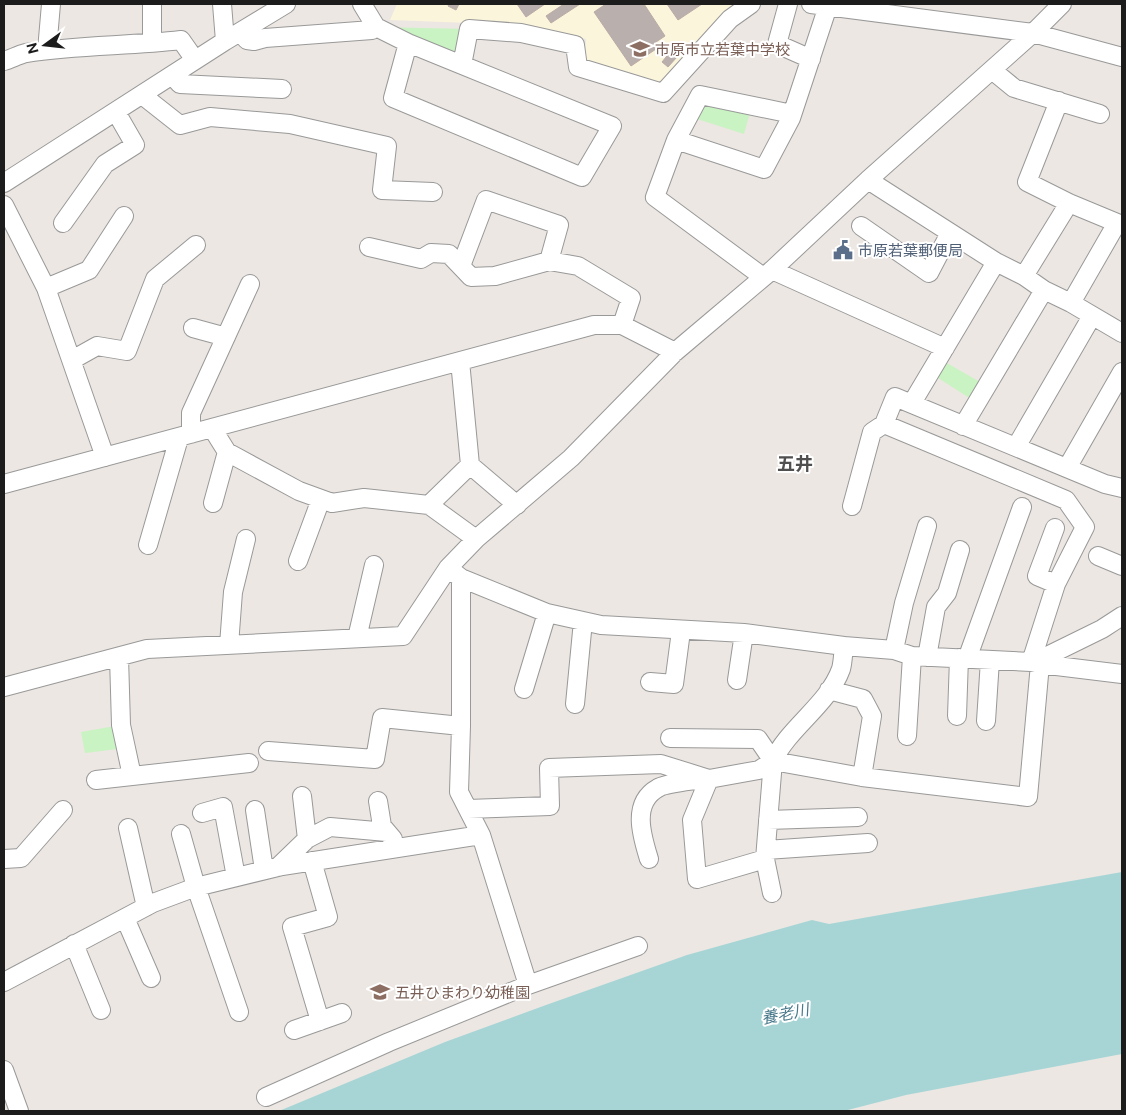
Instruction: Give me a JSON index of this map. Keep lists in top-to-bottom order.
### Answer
{
  "districts": ["五井"],
  "water": ["養老川"],
  "places": {
    "school or university": ["市原市立若葉中学校", "五井ひまわり幼稚園"],
    "public building": ["市原若葉郵便局"]
  },
  "north": "left"
}
